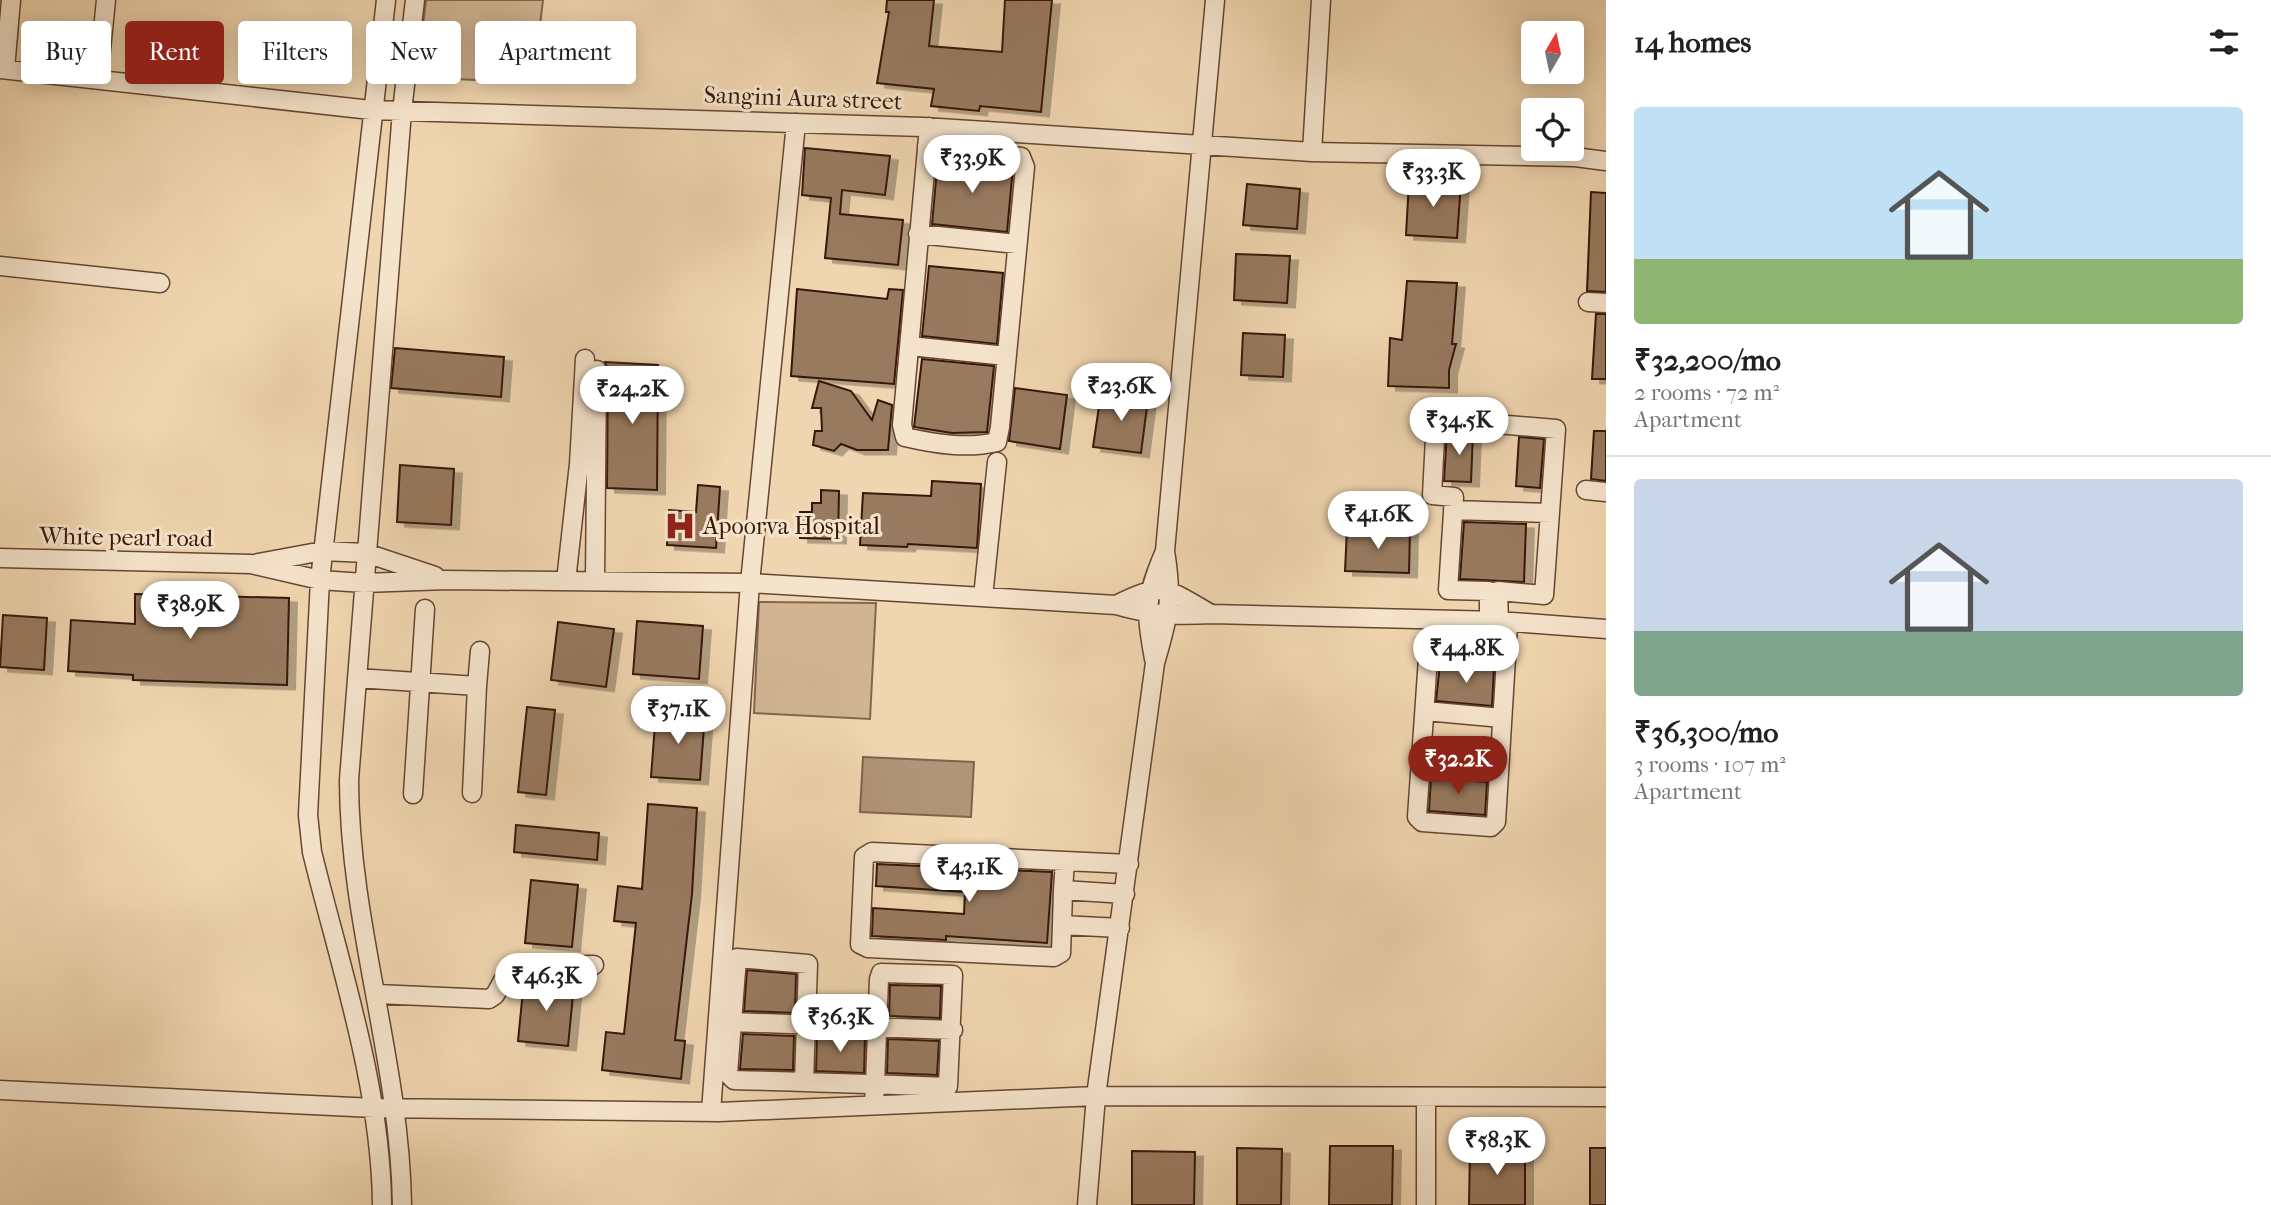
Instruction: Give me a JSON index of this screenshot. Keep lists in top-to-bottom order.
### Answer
{
  "streets": {
    "street": ["Sangini Aura street", "White pearl road"]
  },
  "places": {
    "hospital": ["Apoorva Hospital"]
  },
  "north": "top",
  "page": {
    "heading": "14 homes",
    "chip": [
      "Buy",
      "Rent",
      "Filters",
      "New",
      "Apartment"
    ],
    "list": [
      {
        "name": "₹32,200/mo",
        "note": "2 rooms · 72 m² · Apartment"
      },
      {
        "name": "₹36,300/mo",
        "note": "3 rooms · 107 m² · Apartment"
      }
    ],
    "price": [
      "₹33.9K",
      "₹33.3K",
      "₹23.6K",
      "₹24.2K",
      "₹34.5K",
      "₹41.6K",
      "₹38.9K",
      "₹44.8K",
      "₹37.1K",
      "₹32.2K",
      "₹43.1K",
      "₹46.3K",
      "₹36.3K",
      "₹58.3K"
    ]
  }
}
